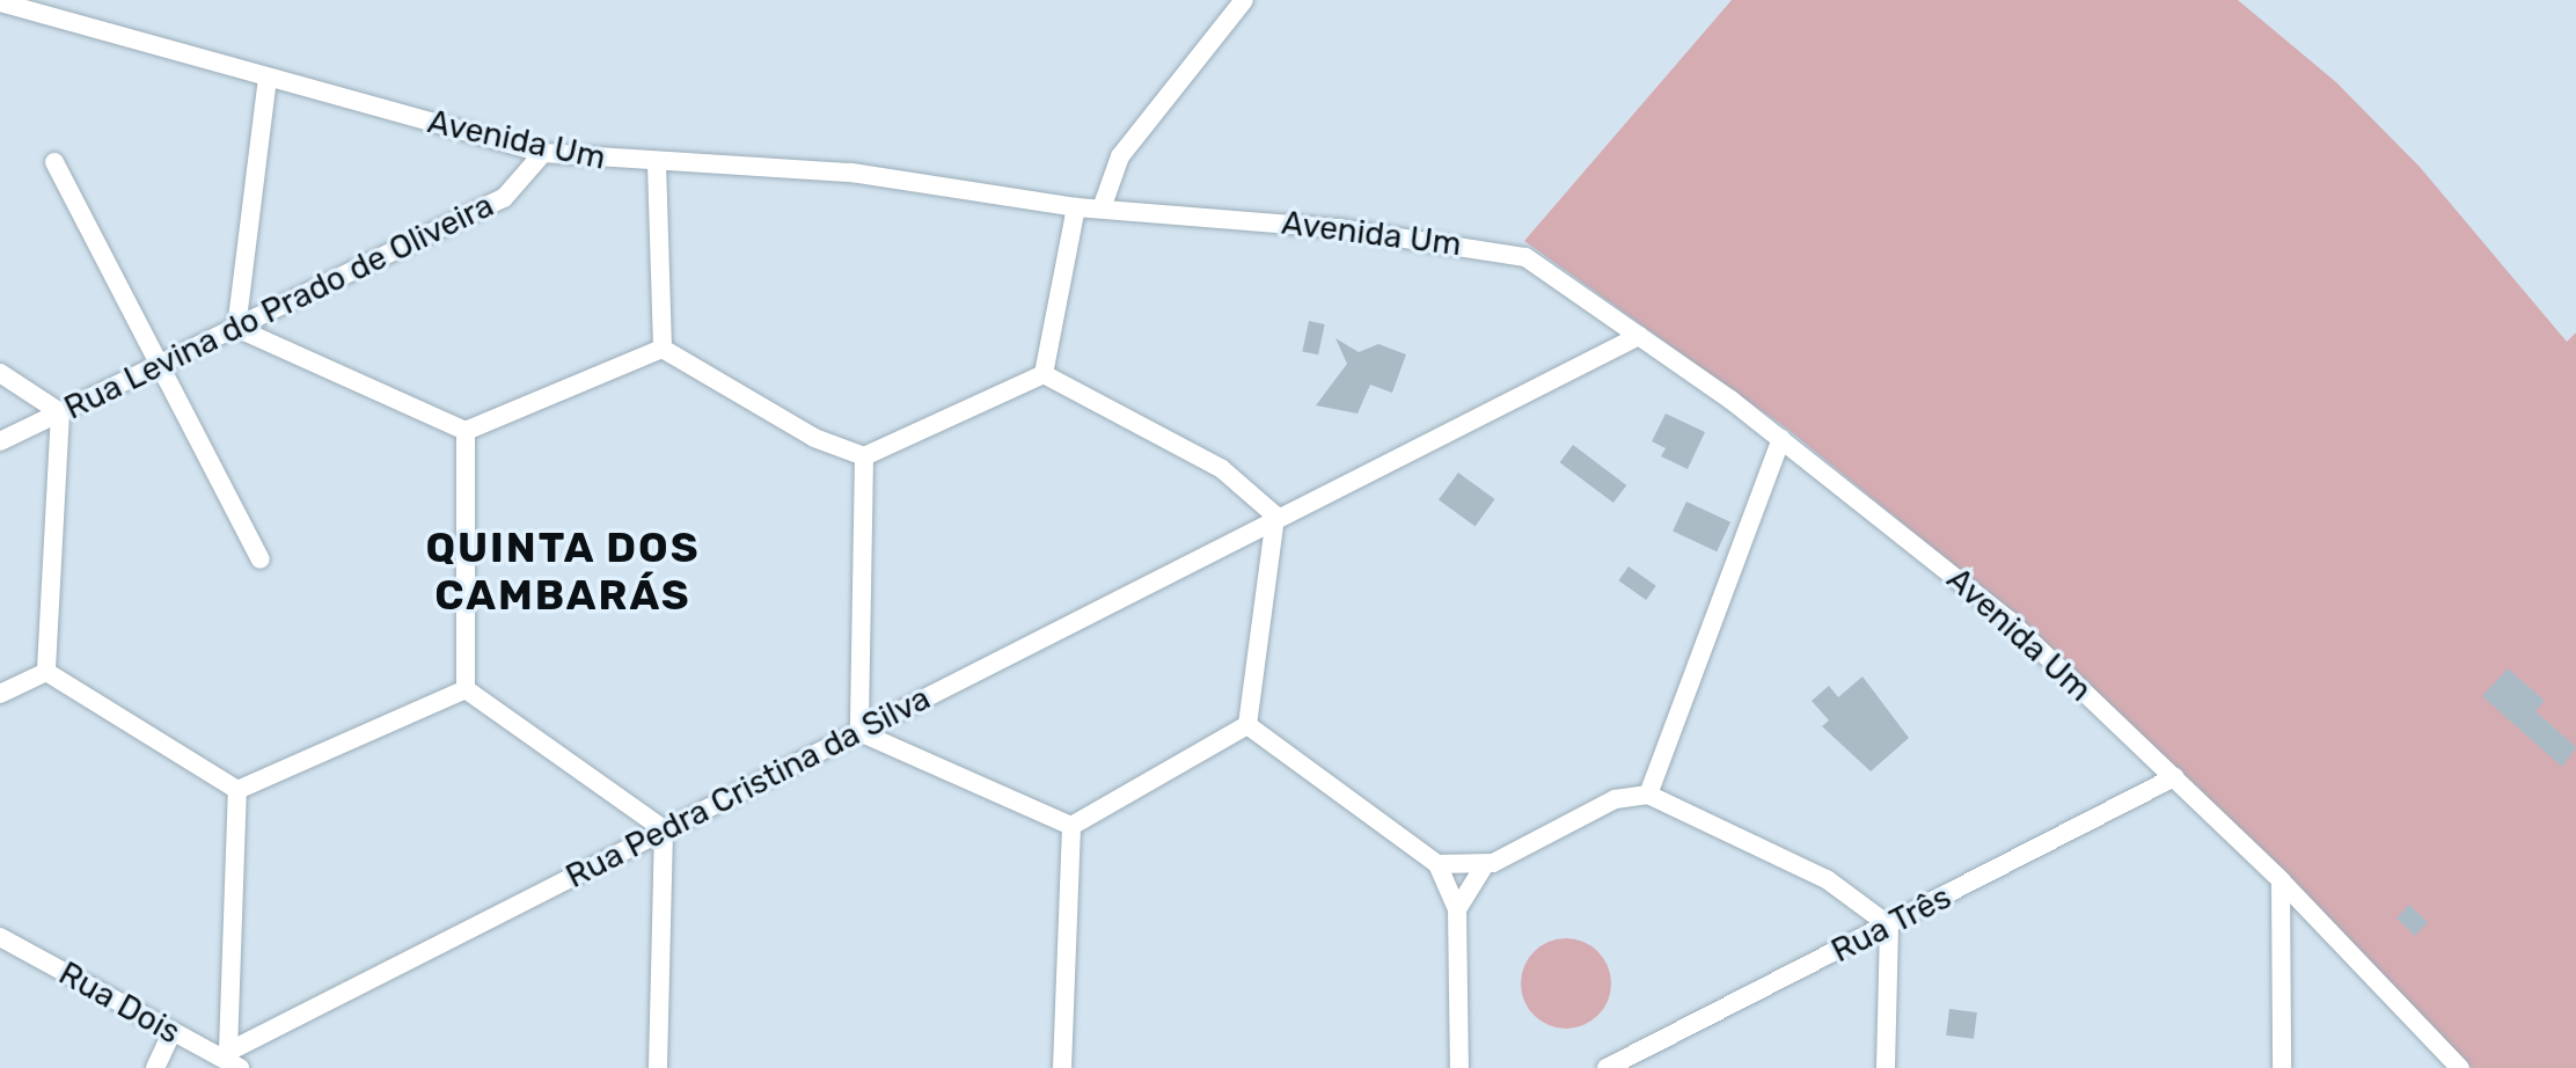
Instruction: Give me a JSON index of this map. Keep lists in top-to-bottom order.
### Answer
{
  "streets": {
    "street": [
      "Avenida Um",
      "Rua Levina do Prado de Oliveira",
      "Rua Pedra Cristina da Silva",
      "Rua Três",
      "Rua Dois"
    ]
  },
  "crossings": [
    ["Avenida Um", "Rua Levina do Prado de Oliveira"],
    ["Avenida Um", "Rua Pedra Cristina da Silva"],
    ["Avenida Um", "Rua Três"],
    ["Rua Pedra Cristina da Silva", "Rua Dois"]
  ],
  "districts": ["QUINTA DOS CAMBARÁS"]
}
